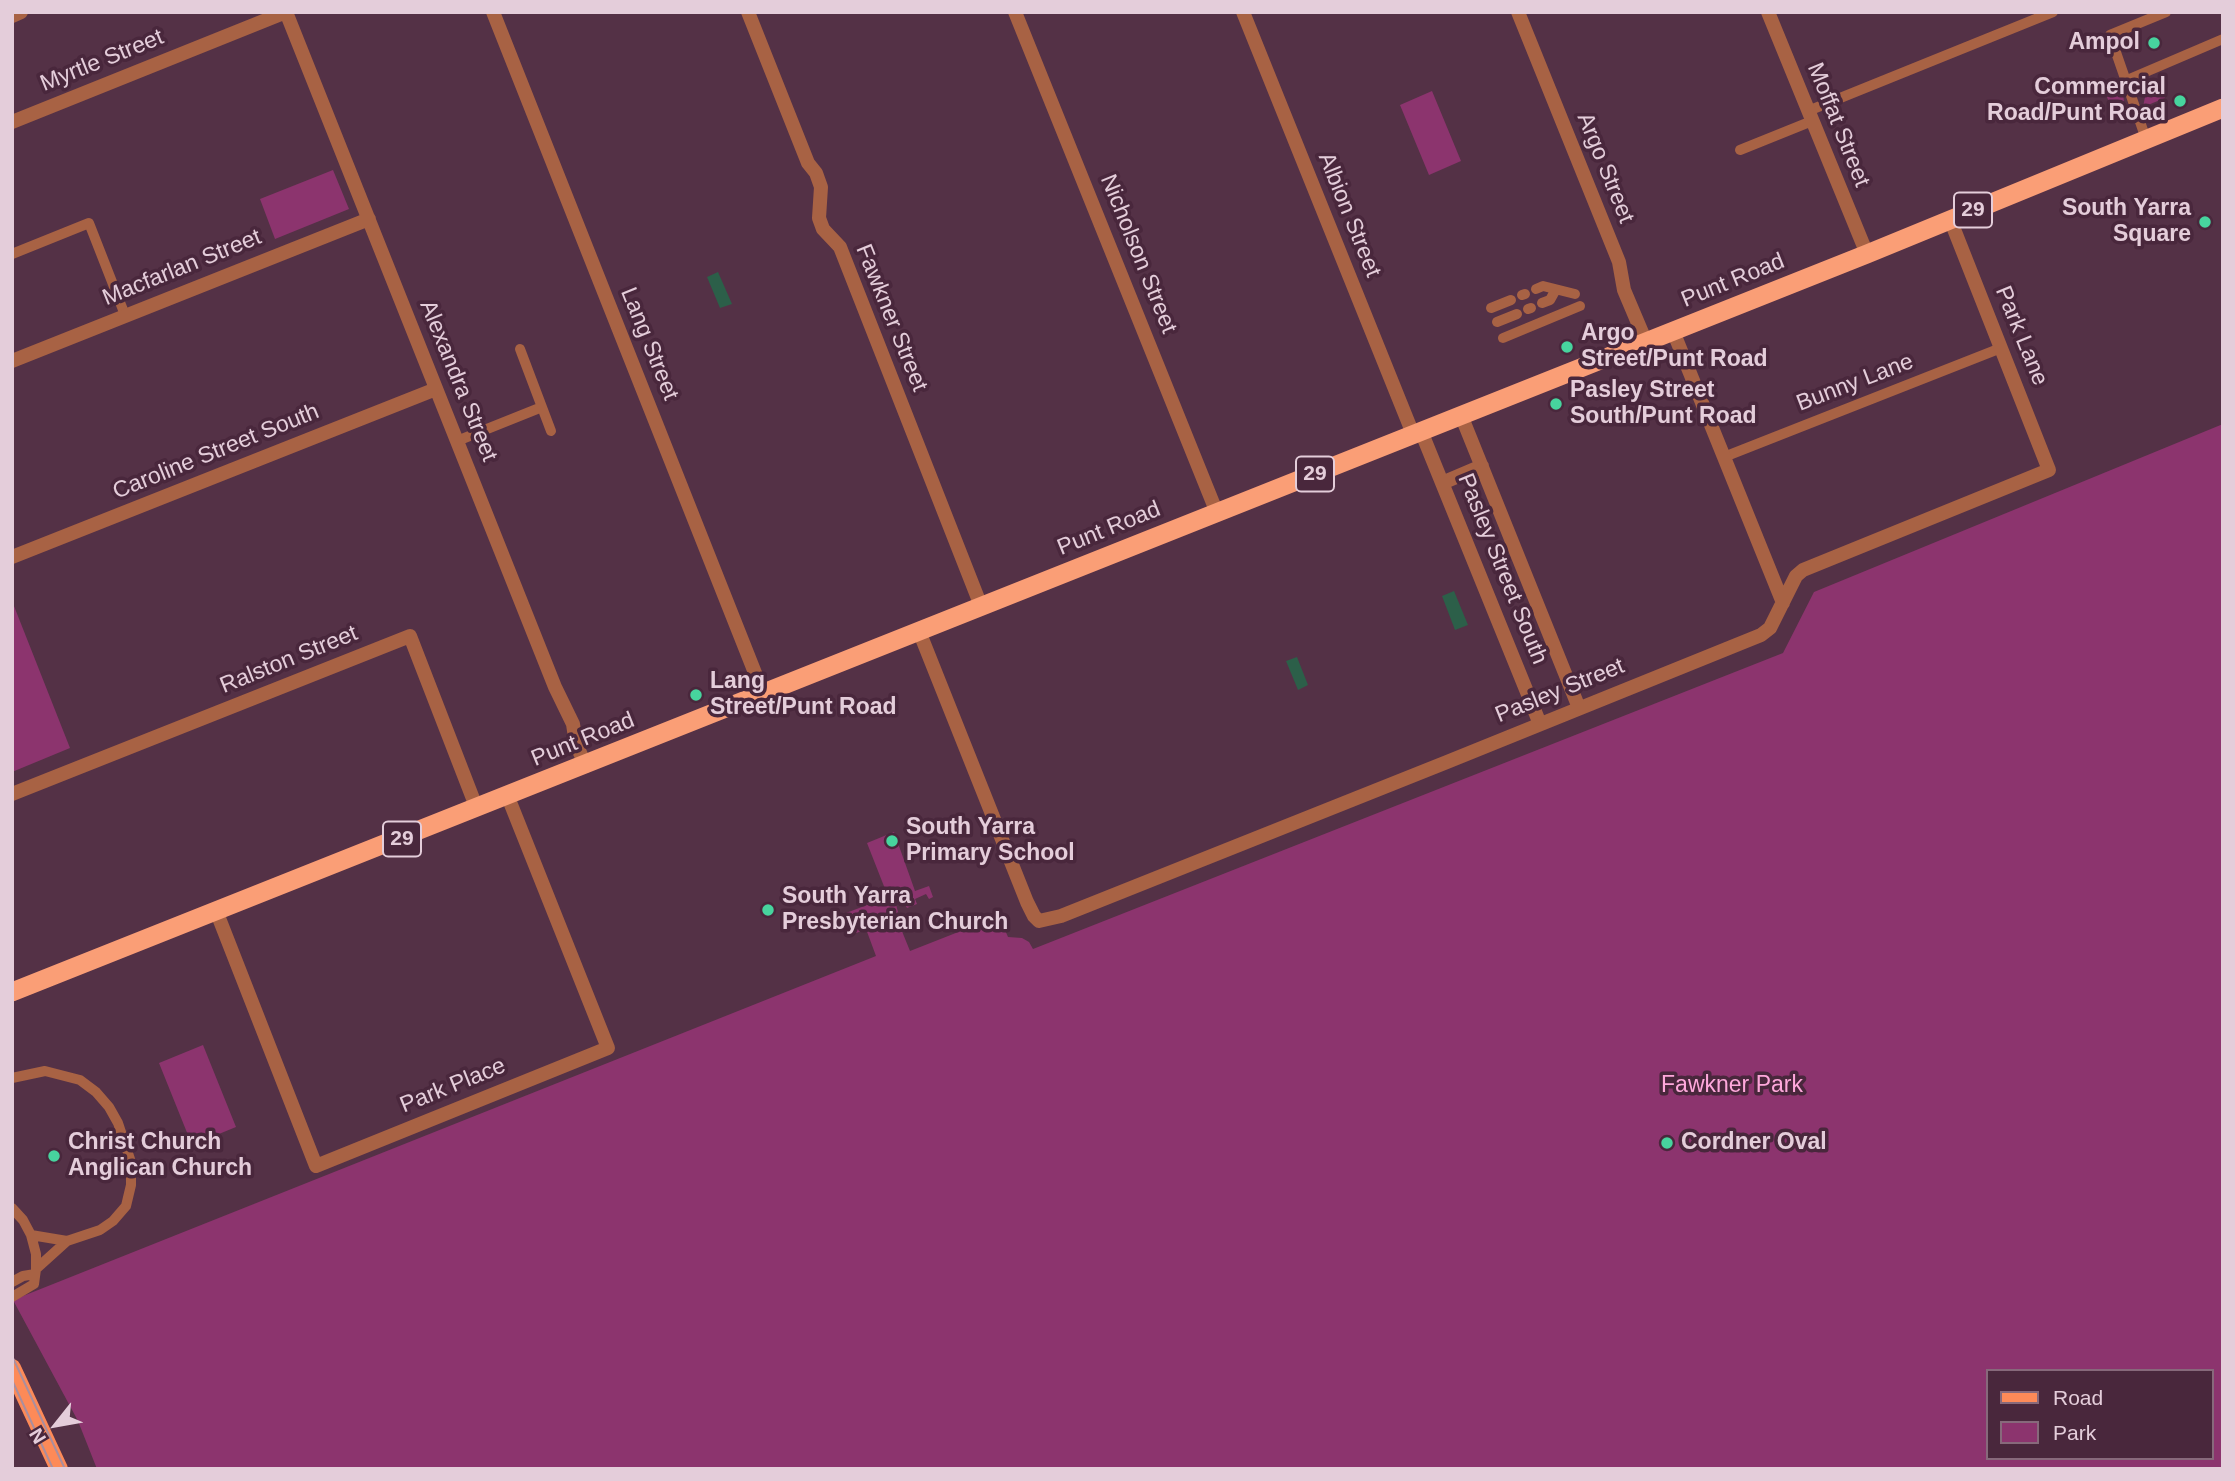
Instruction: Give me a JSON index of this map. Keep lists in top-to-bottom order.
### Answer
{
  "streets": {
    "highway": ["29", "Punt Road"],
    "street": [
      "Myrtle Street",
      "Moffat Street",
      "Argo Street",
      "Albion Street",
      "Nicholson Street",
      "Macfarlan Street",
      "Fawkner Street",
      "Park Lane",
      "Lang Street",
      "Alexandra Street",
      "Caroline Street South",
      "Pasley Street South",
      "Ralston Street",
      "Pasley Street",
      "Park Place"
    ],
    "lane": ["Bunny Lane"]
  },
  "crossings": [
    ["Myrtle Street", "Alexandra Street"],
    ["Moffat Street", "Punt Road"],
    ["Argo Street", "Punt Road"],
    ["Albion Street", "Punt Road"],
    ["Albion Street", "Pasley Street South"],
    ["Nicholson Street", "Punt Road"],
    ["Macfarlan Street", "Alexandra Street"],
    ["Punt Road", "Fawkner Street"],
    ["Punt Road", "Park Lane"],
    ["Punt Road", "Lang Street"],
    ["Punt Road", "Alexandra Street"],
    ["Punt Road", "Pasley Street South"],
    ["Punt Road", "Ralston Street"],
    ["Punt Road", "Pasley Street"],
    ["Punt Road", "Park Place"],
    ["Park Lane", "Bunny Lane"],
    ["Park Lane", "Pasley Street"],
    ["Alexandra Street", "Caroline Street South"],
    ["Pasley Street South", "Pasley Street"]
  ],
  "parks": ["Fawkner Park"],
  "places": [
    "Ampol",
    "Commercial Road/Punt Road",
    "South Yarra Square",
    "Argo Street/Punt Road",
    "Pasley Street South/Punt Road",
    "Lang Street/Punt Road",
    "South Yarra Primary School",
    "South Yarra Presbyterian Church",
    "Cordner Oval",
    "Christ Church Anglican Church"
  ],
  "legend": ["Road", "Park"],
  "north": "bottom left"
}
